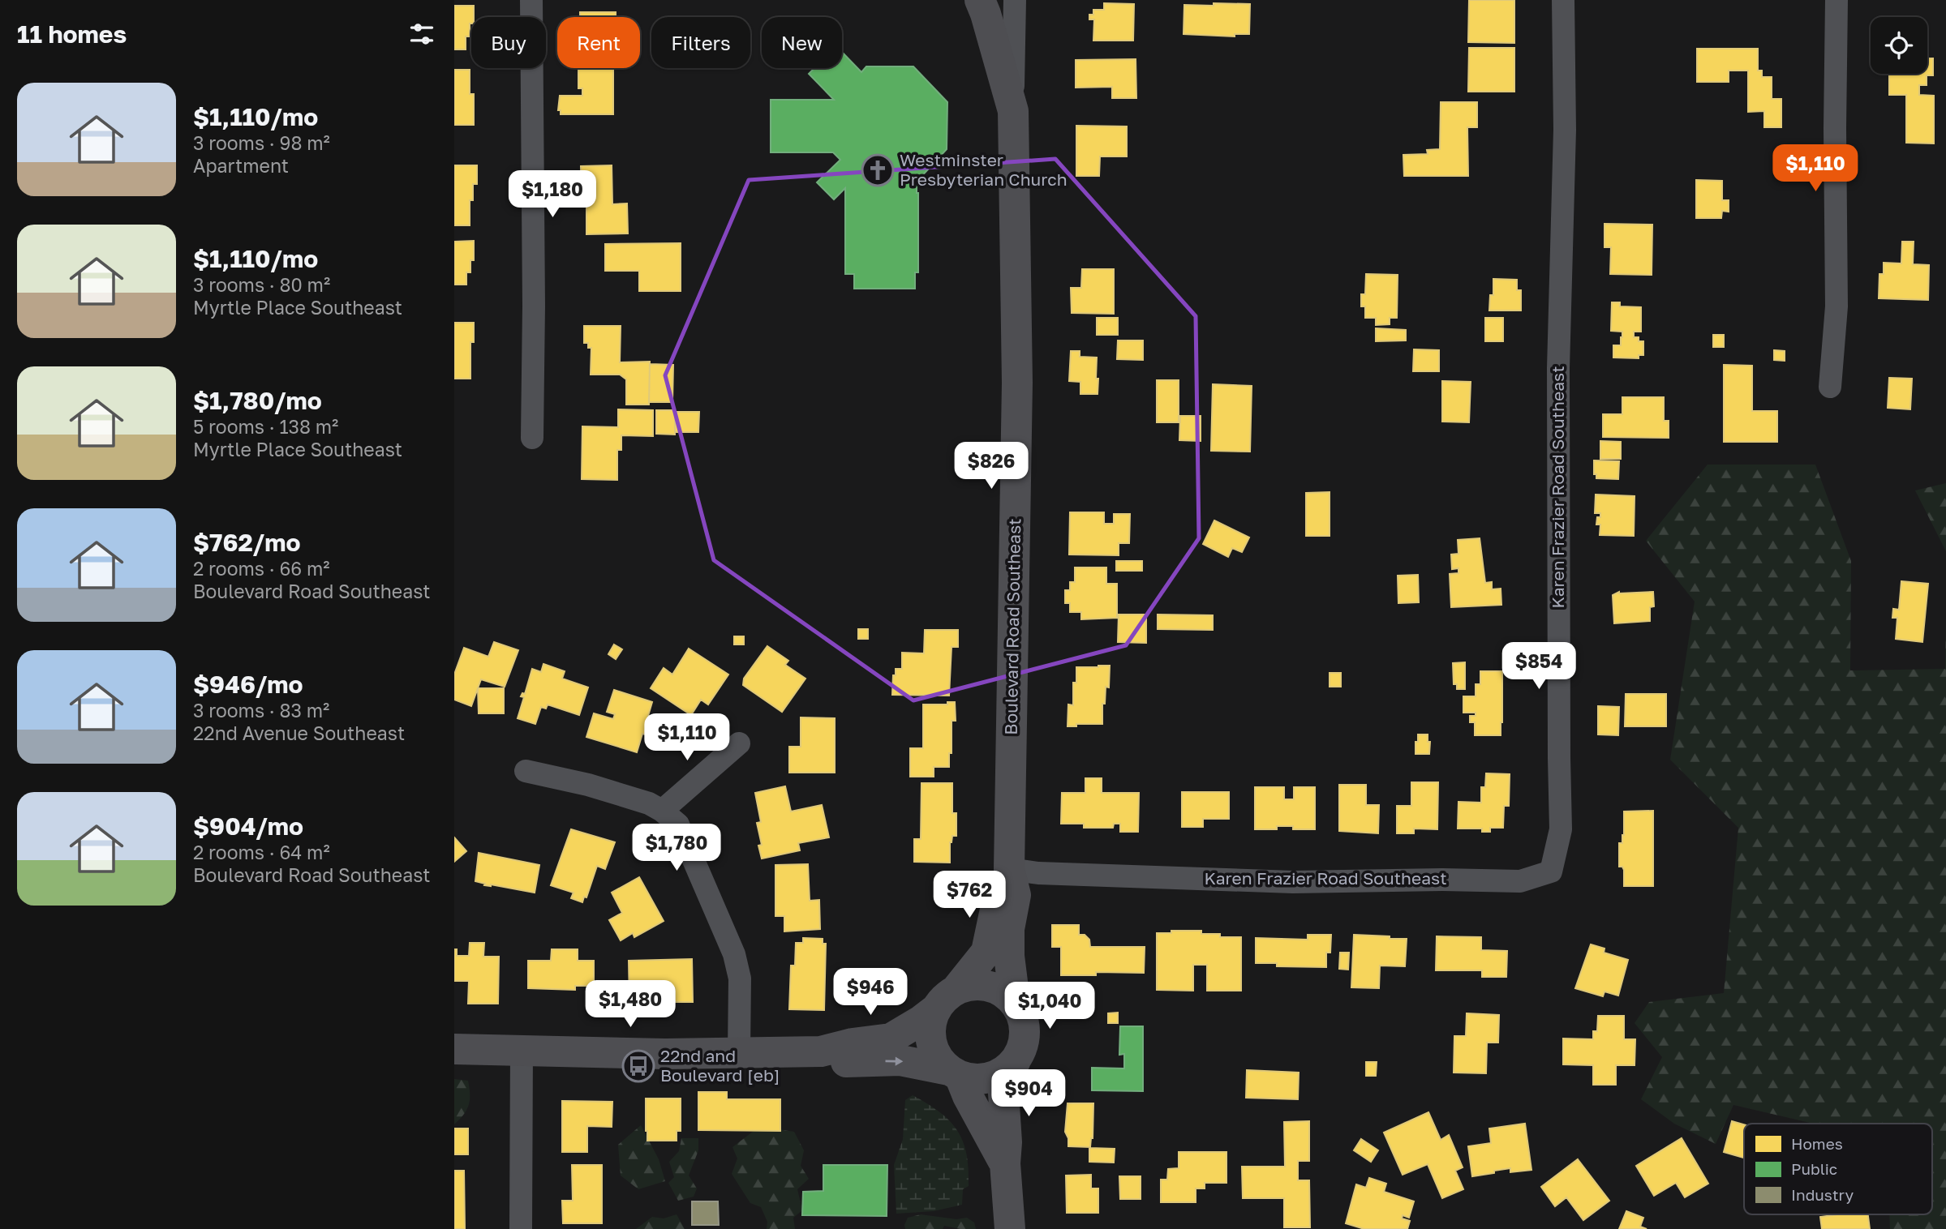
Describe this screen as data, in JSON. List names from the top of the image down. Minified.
{"streets":{"street":["Karen Frazier Road Southeast","Boulevard Road Southeast"]},"crossings":[["Karen Frazier Road Southeast","Boulevard Road Southeast"]],"places":{"church":["Westminster Presbyterian Church"],"bus stop":["22nd and Boulevard [eb]"]},"legend":["Homes","Public","Industry"],"page":{"heading":"11 homes","chip":["Buy","Rent","Filters","New"],"list":[{"name":"$1,110/mo","note":"3 rooms · 98 m² · Apartment"},{"name":"$1,110/mo","note":"3 rooms · 80 m² · Myrtle Place Southeast"},{"name":"$1,780/mo","note":"5 rooms · 138 m² · Myrtle Place Southeast"},{"name":"$762/mo","note":"2 rooms · 66 m² · Boulevard Road Southeast"},{"name":"$946/mo","note":"3 rooms · 83 m² · 22nd Avenue Southeast"},{"name":"$904/mo","note":"2 rooms · 64 m² · Boulevard Road Southeast"}],"price":["$1,110","$1,180","$826","$854","$1,110","$1,780","$762","$946","$1,480","$1,040","$904"]}}
